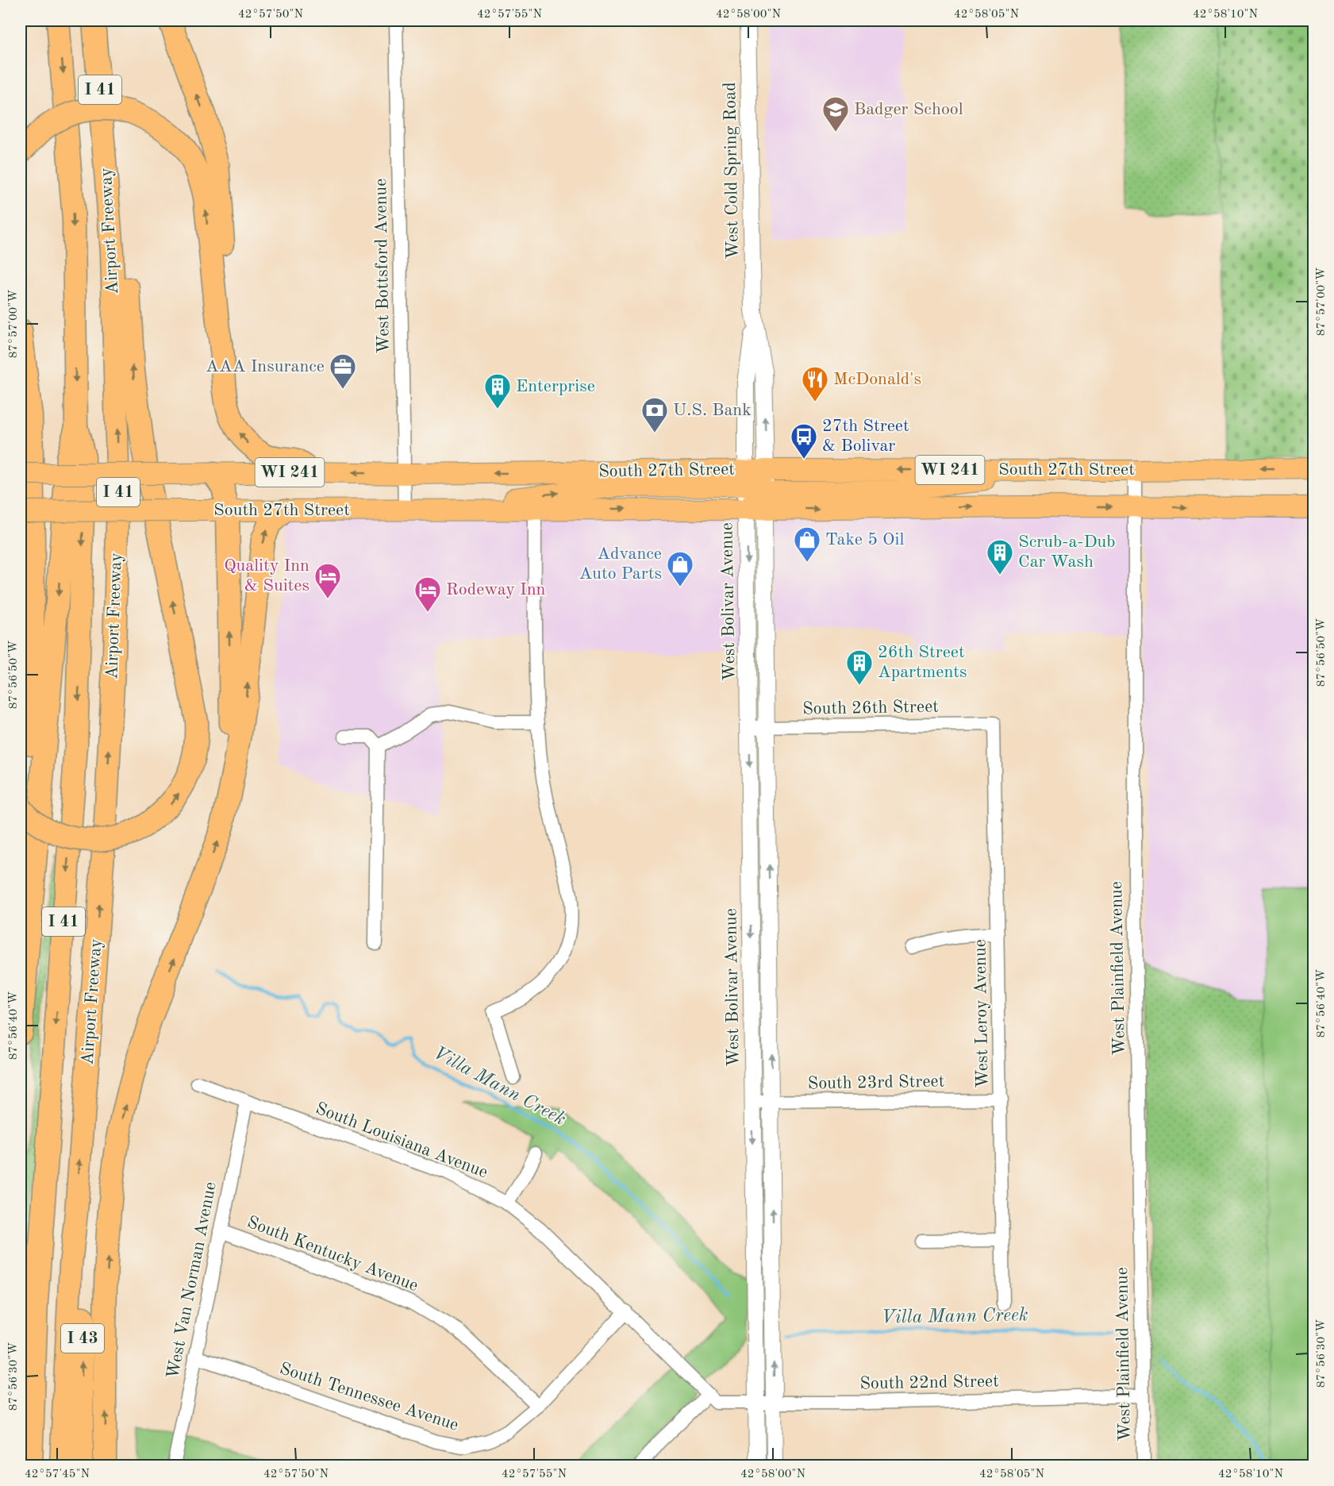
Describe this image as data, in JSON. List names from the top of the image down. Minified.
{"streets":{"highway":["I 41","Airport Freeway","I 43"],"main road":["WI 241","South 27th Street"],"street":["West Cold Spring Road","West Bottsford Avenue","West Bolivar Avenue","South 26th Street","West Plainfield Avenue","West Leroy Avenue","South 23rd Street","South Louisiana Avenue","South Kentucky Avenue","West Van Norman Avenue","South 22nd Street","South Tennessee Avenue"]},"crossings":[["I 41","Airport Freeway"],["I 41","I 43"],["West Cold Spring Road","South 27th Street"],["West Cold Spring Road","West Bolivar Avenue"],["Airport Freeway","I 43"],["West Bottsford Avenue","South 27th Street"],["South 27th Street","West Bolivar Avenue"],["South 27th Street","West Plainfield Avenue"],["West Bolivar Avenue","South 26th Street"],["West Bolivar Avenue","South 23rd Street"],["West Bolivar Avenue","South 22nd Street"],["South 26th Street","West Leroy Avenue"],["West Plainfield Avenue","South 22nd Street"],["West Leroy Avenue","South 23rd Street"],["South Louisiana Avenue","West Van Norman Avenue"],["South Louisiana Avenue","South 22nd Street"],["South Louisiana Avenue","South Tennessee Avenue"],["South Kentucky Avenue","West Van Norman Avenue"],["South Kentucky Avenue","South Tennessee Avenue"],["West Van Norman Avenue","South Tennessee Avenue"]],"water":["Villa Mann Creek"],"places":{"school or university":["Badger School"],"office":["AAA Insurance"],"restaurant":["McDonald's"],"building":["Enterprise","Scrub-a-Dub Car Wash","26th Street Apartments"],"bank":["U.S. Bank"],"bus stop":["27th Street & Bolivar"],"shop":["Take 5 Oil","Advance Auto Parts"],"hotel":["Quality Inn & Suites","Rodeway Inn"]},"coordinates":["42°57'50\"N","42°57'55\"N","42°58'00\"N","42°58'05\"N","42°58'10\"N","87°57'00\"W","87°56'50\"W","87°56'40\"W","87°56'30\"W","42°57'45\"N"]}
